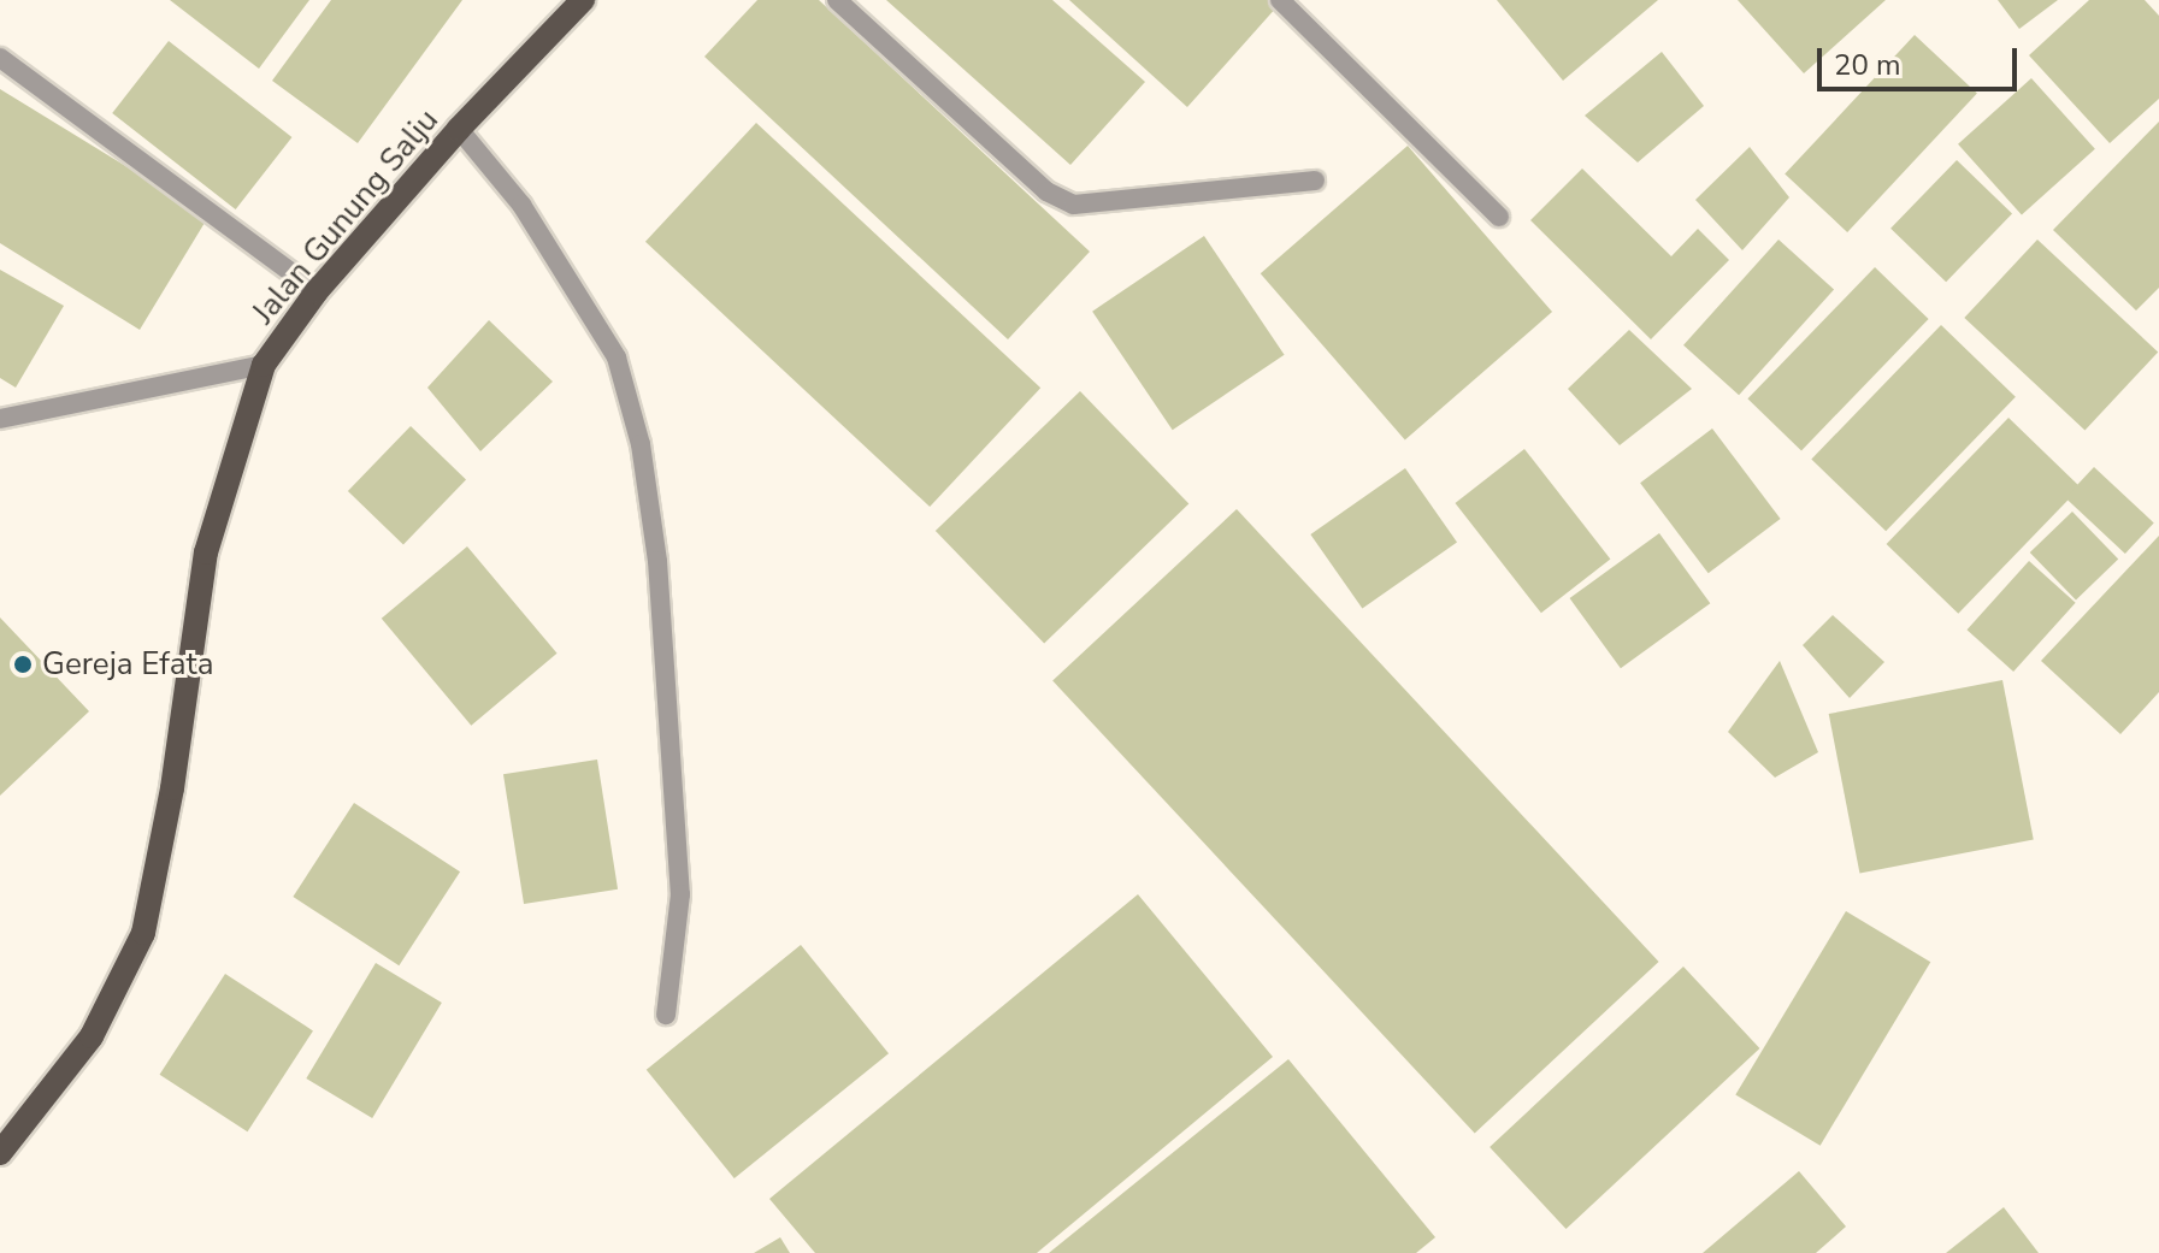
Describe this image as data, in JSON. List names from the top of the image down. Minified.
{"streets":{"main road":["Jalan Gunung Salju"]},"places":["Gereja Efata"],"scale_bar":"20 m"}
